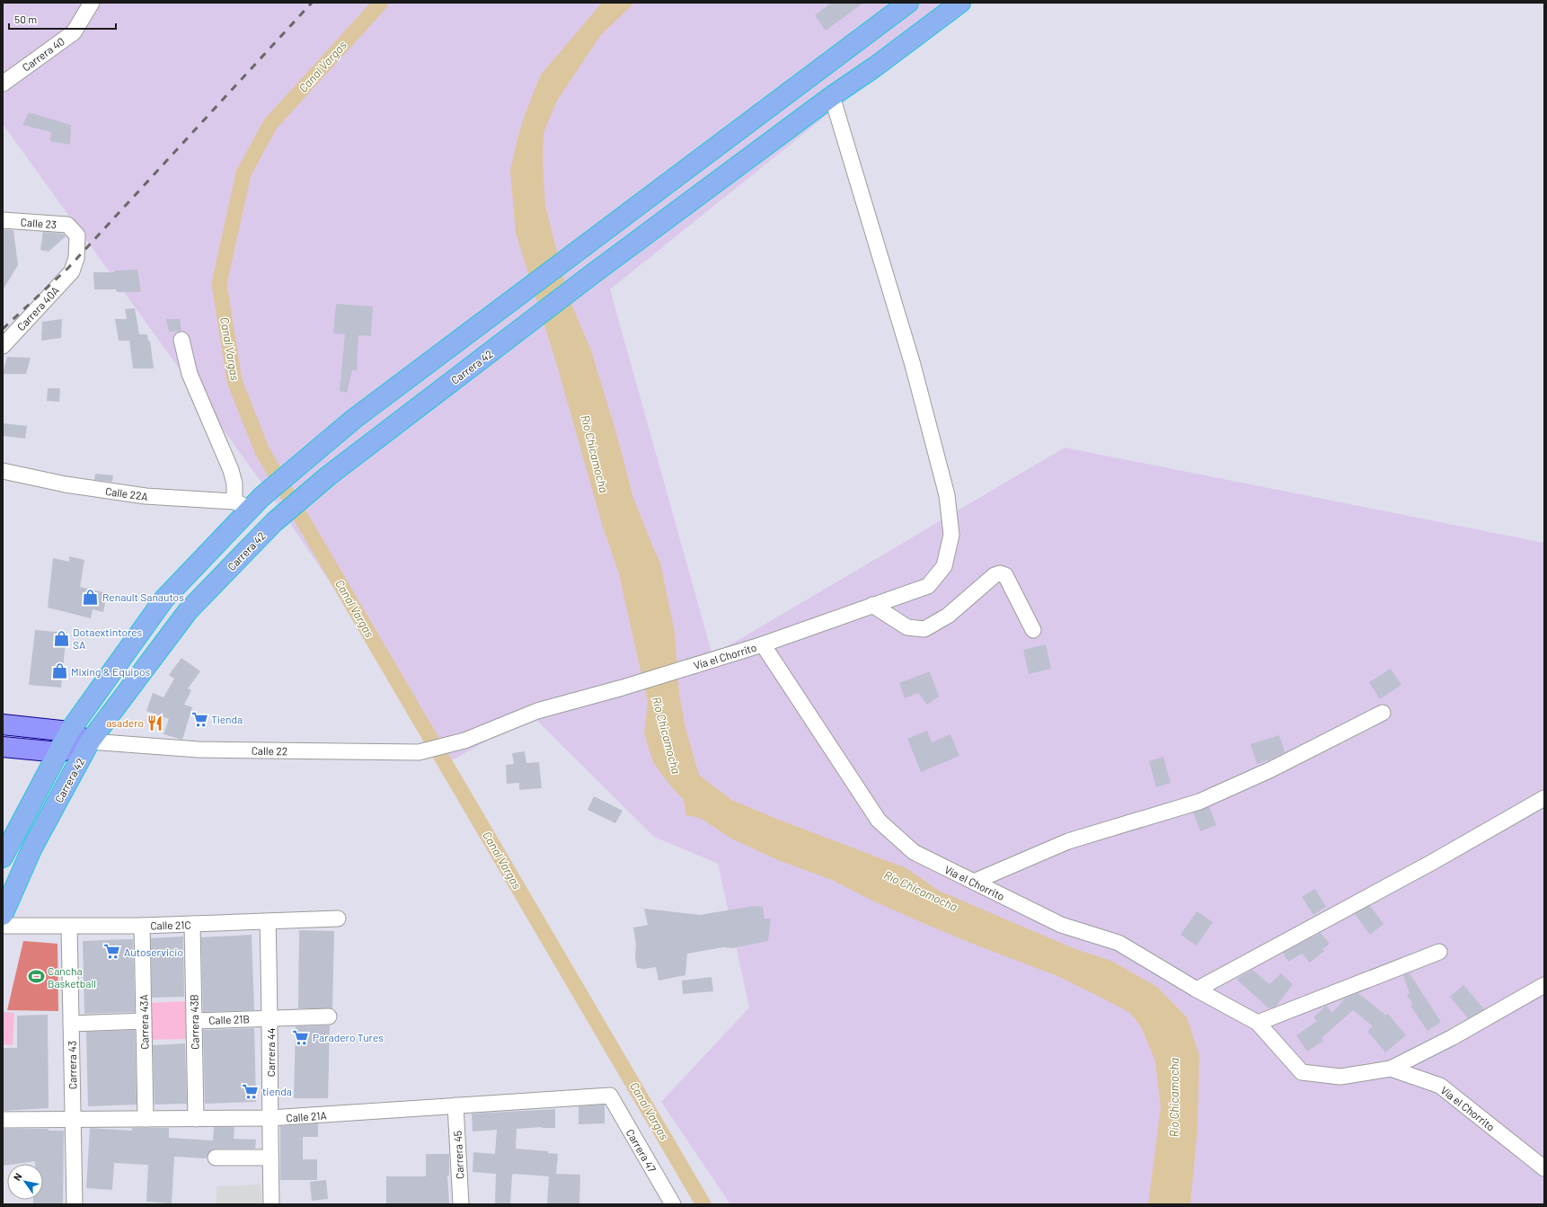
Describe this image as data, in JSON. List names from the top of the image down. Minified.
{"streets":{"highway":["Carrera 42"],"street":["Carrera 40","Calle 23","Carrera 40A","Calle 22A","Vía el Chorrito","Calle 22","Calle 21C","Calle 21B","Carrera 43A","Carrera 43B","Carrera 44","Carrera 43","Calle 21A","Carrera 47","Carrera 45"]},"crossings":[["Calle 23","Carrera 40A"],["Carrera 42","Calle 22A"],["Carrera 42","Calle 22"],["Vía el Chorrito","Calle 22"],["Calle 21C","Carrera 43A"],["Calle 21C","Carrera 43B"],["Calle 21C","Carrera 44"],["Calle 21C","Carrera 43"],["Calle 21B","Carrera 43B"],["Calle 21B","Carrera 44"],["Carrera 43A","Calle 21A"],["Carrera 43B","Calle 21A"],["Carrera 44","Calle 21A"],["Carrera 43","Calle 21A"],["Calle 21A","Carrera 47"],["Calle 21A","Carrera 45"]],"water":["Canal Vargas","Río Chicamocha"],"places":{"shop":["Renault Sanautos","Dotaextintores SA","Mixing & Equipos"],"supermarket":["Tienda","Autoservicio","Paradero Tures","tienda"],"restaurant":["asadero"],"sports":["Cancha Basketball"]},"scale_bar":"50 m","north":"top left"}
